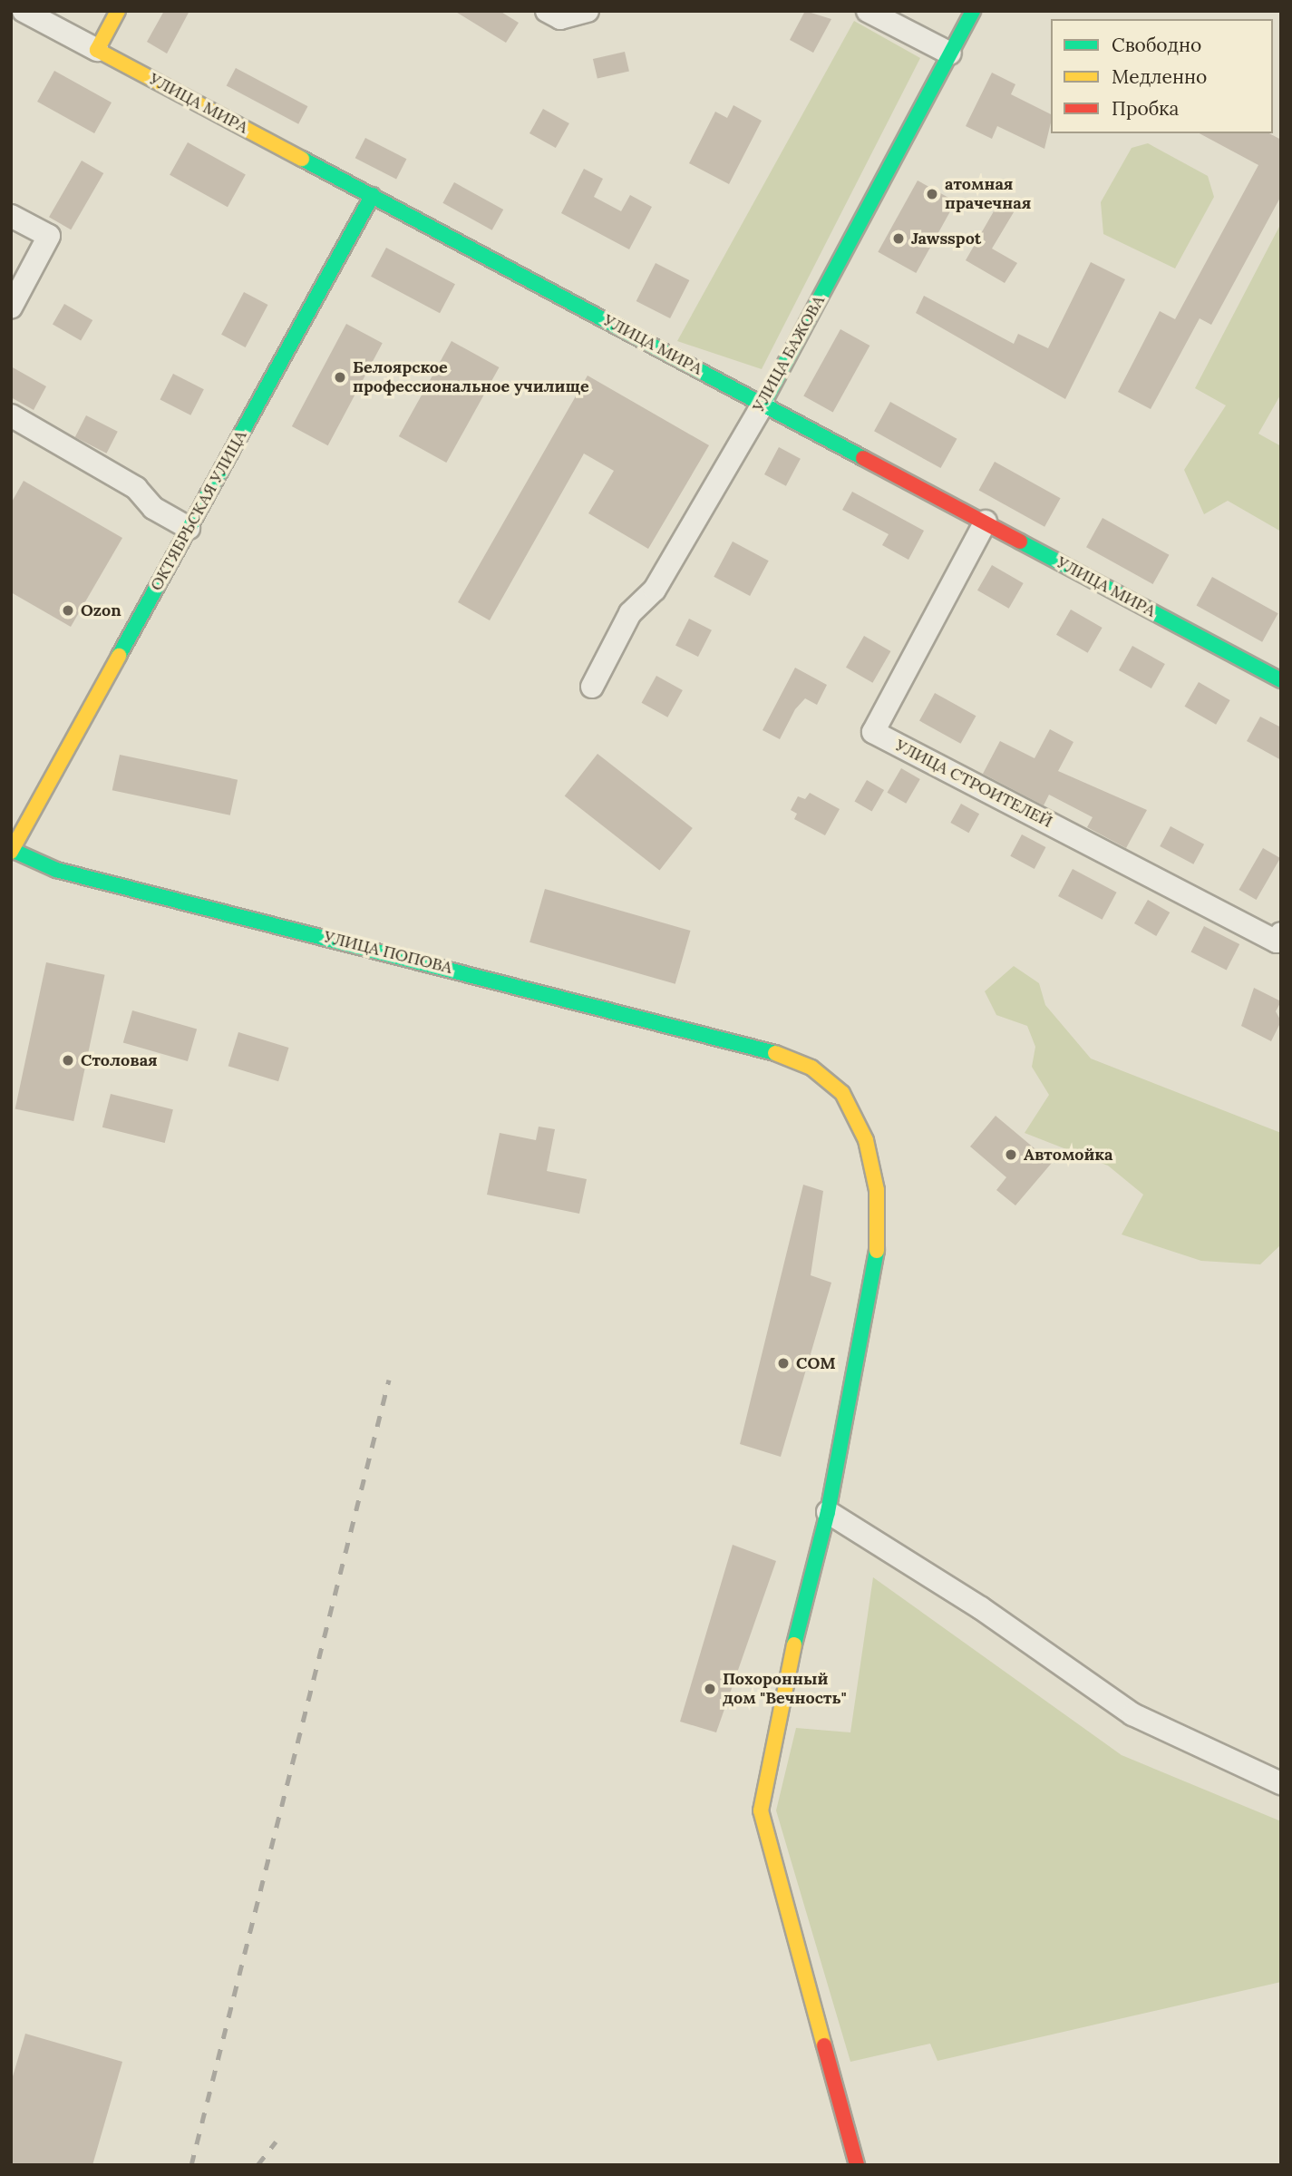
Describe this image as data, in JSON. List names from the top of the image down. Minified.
{"streets":{"street":["УЛИЦА МИРА","УЛИЦА БАЖОВА","ОКТЯБРЬСКАЯ УЛИЦА","УЛИЦА СТРОИТЕЛЕЙ","УЛИЦА ПОПОВА"]},"crossings":[["УЛИЦА МИРА","УЛИЦА БАЖОВА"],["УЛИЦА МИРА","ОКТЯБРЬСКАЯ УЛИЦА"],["УЛИЦА МИРА","УЛИЦА СТРОИТЕЛЕЙ"],["ОКТЯБРЬСКАЯ УЛИЦА","УЛИЦА ПОПОВА"]],"places":["атомная прачечная","Jawsspot","Белоярское профессиональное училище","Ozon","Столовая","Автомойка","СОМ","Похоронный дом \"Вечность\""],"legend":["Свободно","Медленно","Пробка"]}
